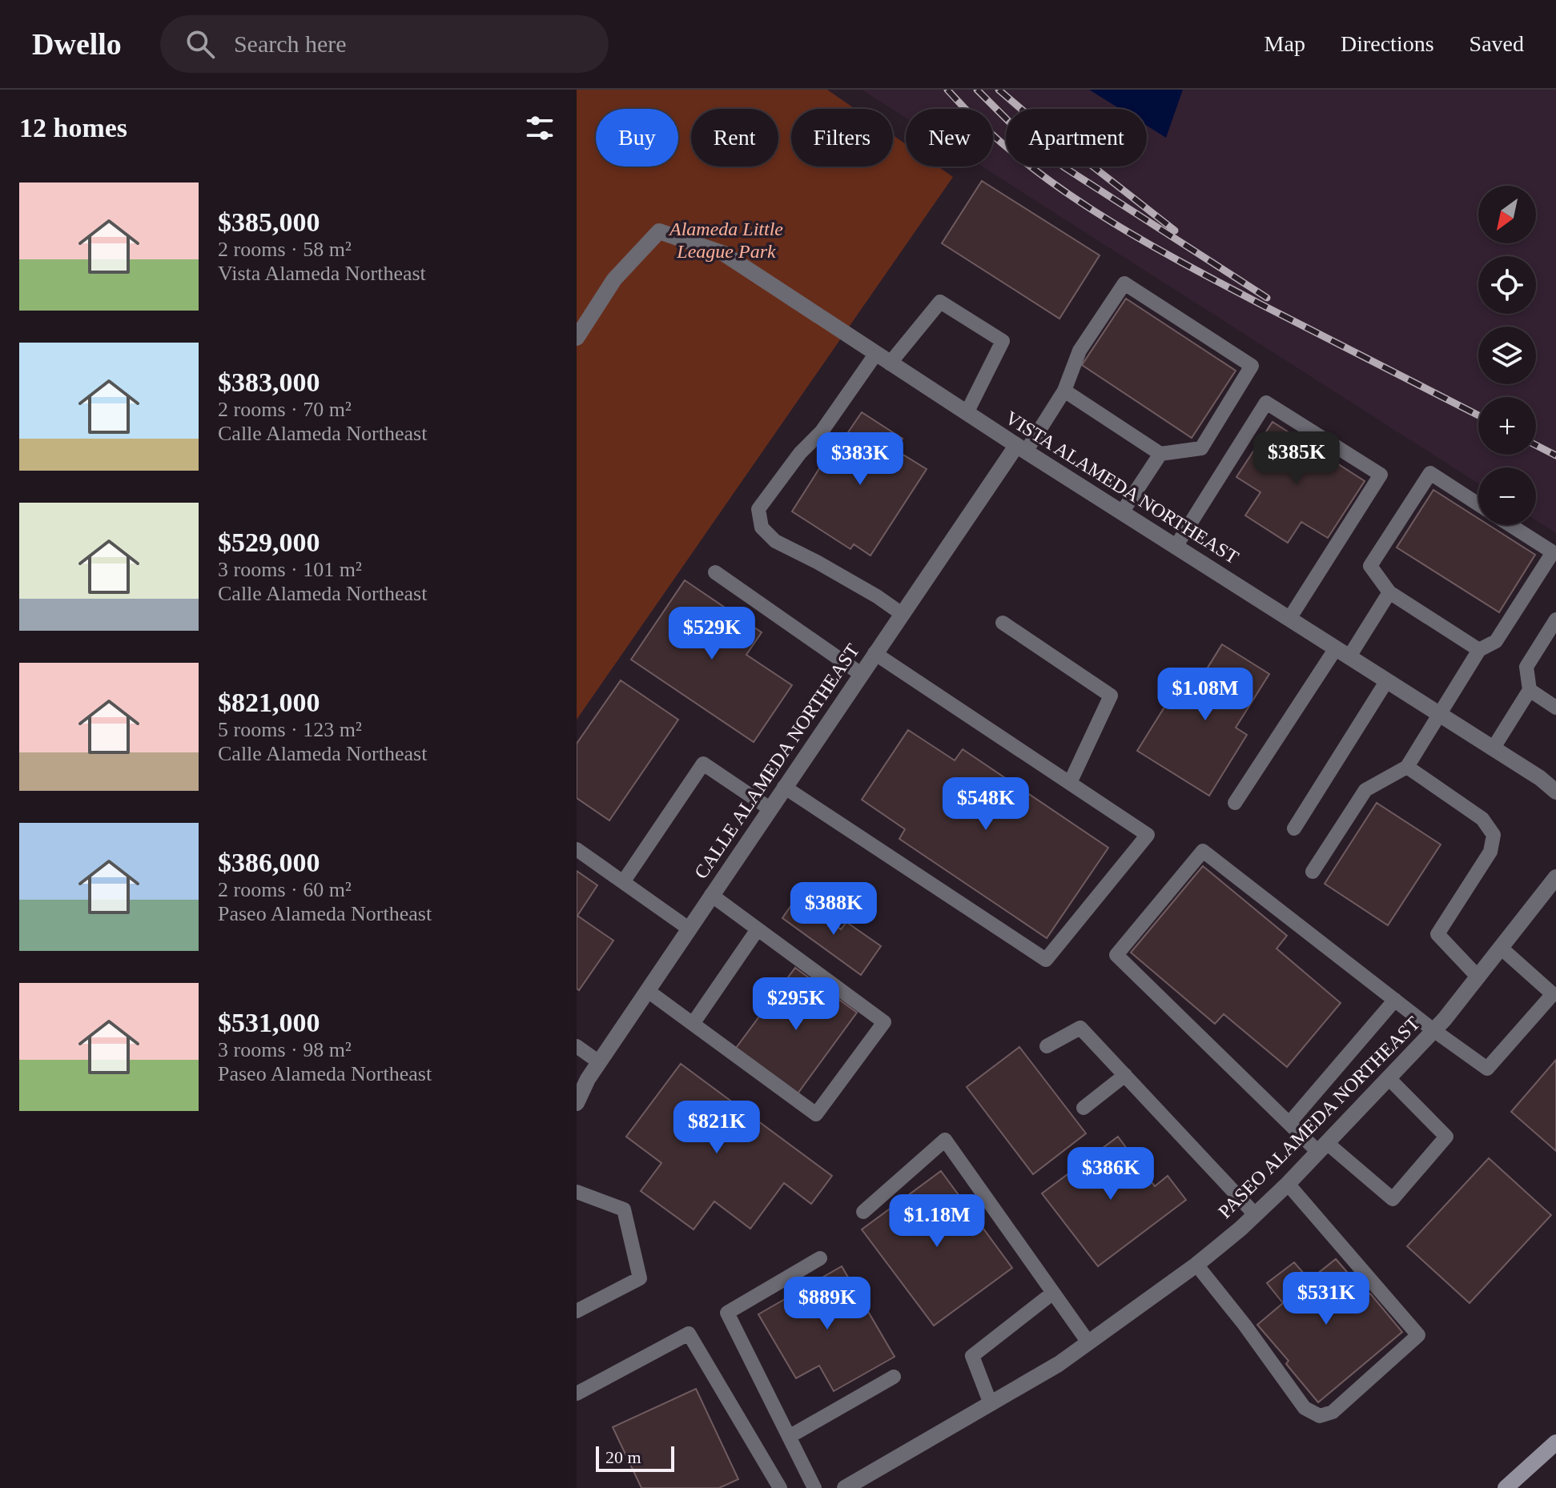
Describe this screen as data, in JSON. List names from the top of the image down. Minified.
{"streets":{"street":["VISTA ALAMEDA NORTHEAST","CALLE ALAMEDA NORTHEAST","PASEO ALAMEDA NORTHEAST"]},"crossings":[["VISTA ALAMEDA NORTHEAST","CALLE ALAMEDA NORTHEAST"]],"parks":["Alameda Little League Park"],"scale_bar":"20 m","north":"bottom left","page":{"header":"Dwello","search":"Search here","nav":["Map","Directions","Saved"],"heading":"12 homes","chip":["Buy","Rent","Filters","New","Apartment"],"list":[{"name":"$385,000","note":"2 rooms · 58 m² · Vista Alameda Northeast"},{"name":"$383,000","note":"2 rooms · 70 m² · Calle Alameda Northeast"},{"name":"$529,000","note":"3 rooms · 101 m² · Calle Alameda Northeast"},{"name":"$821,000","note":"5 rooms · 123 m² · Calle Alameda Northeast"},{"name":"$386,000","note":"2 rooms · 60 m² · Paseo Alameda Northeast"},{"name":"$531,000","note":"3 rooms · 98 m² · Paseo Alameda Northeast"}],"map_buttons":["+","−"],"price":["$385K","$383K","$529K","$1.08M","$548K","$388K","$295K","$821K","$386K","$1.18M","$531K","$889K"],"scale":"20 m"}}
